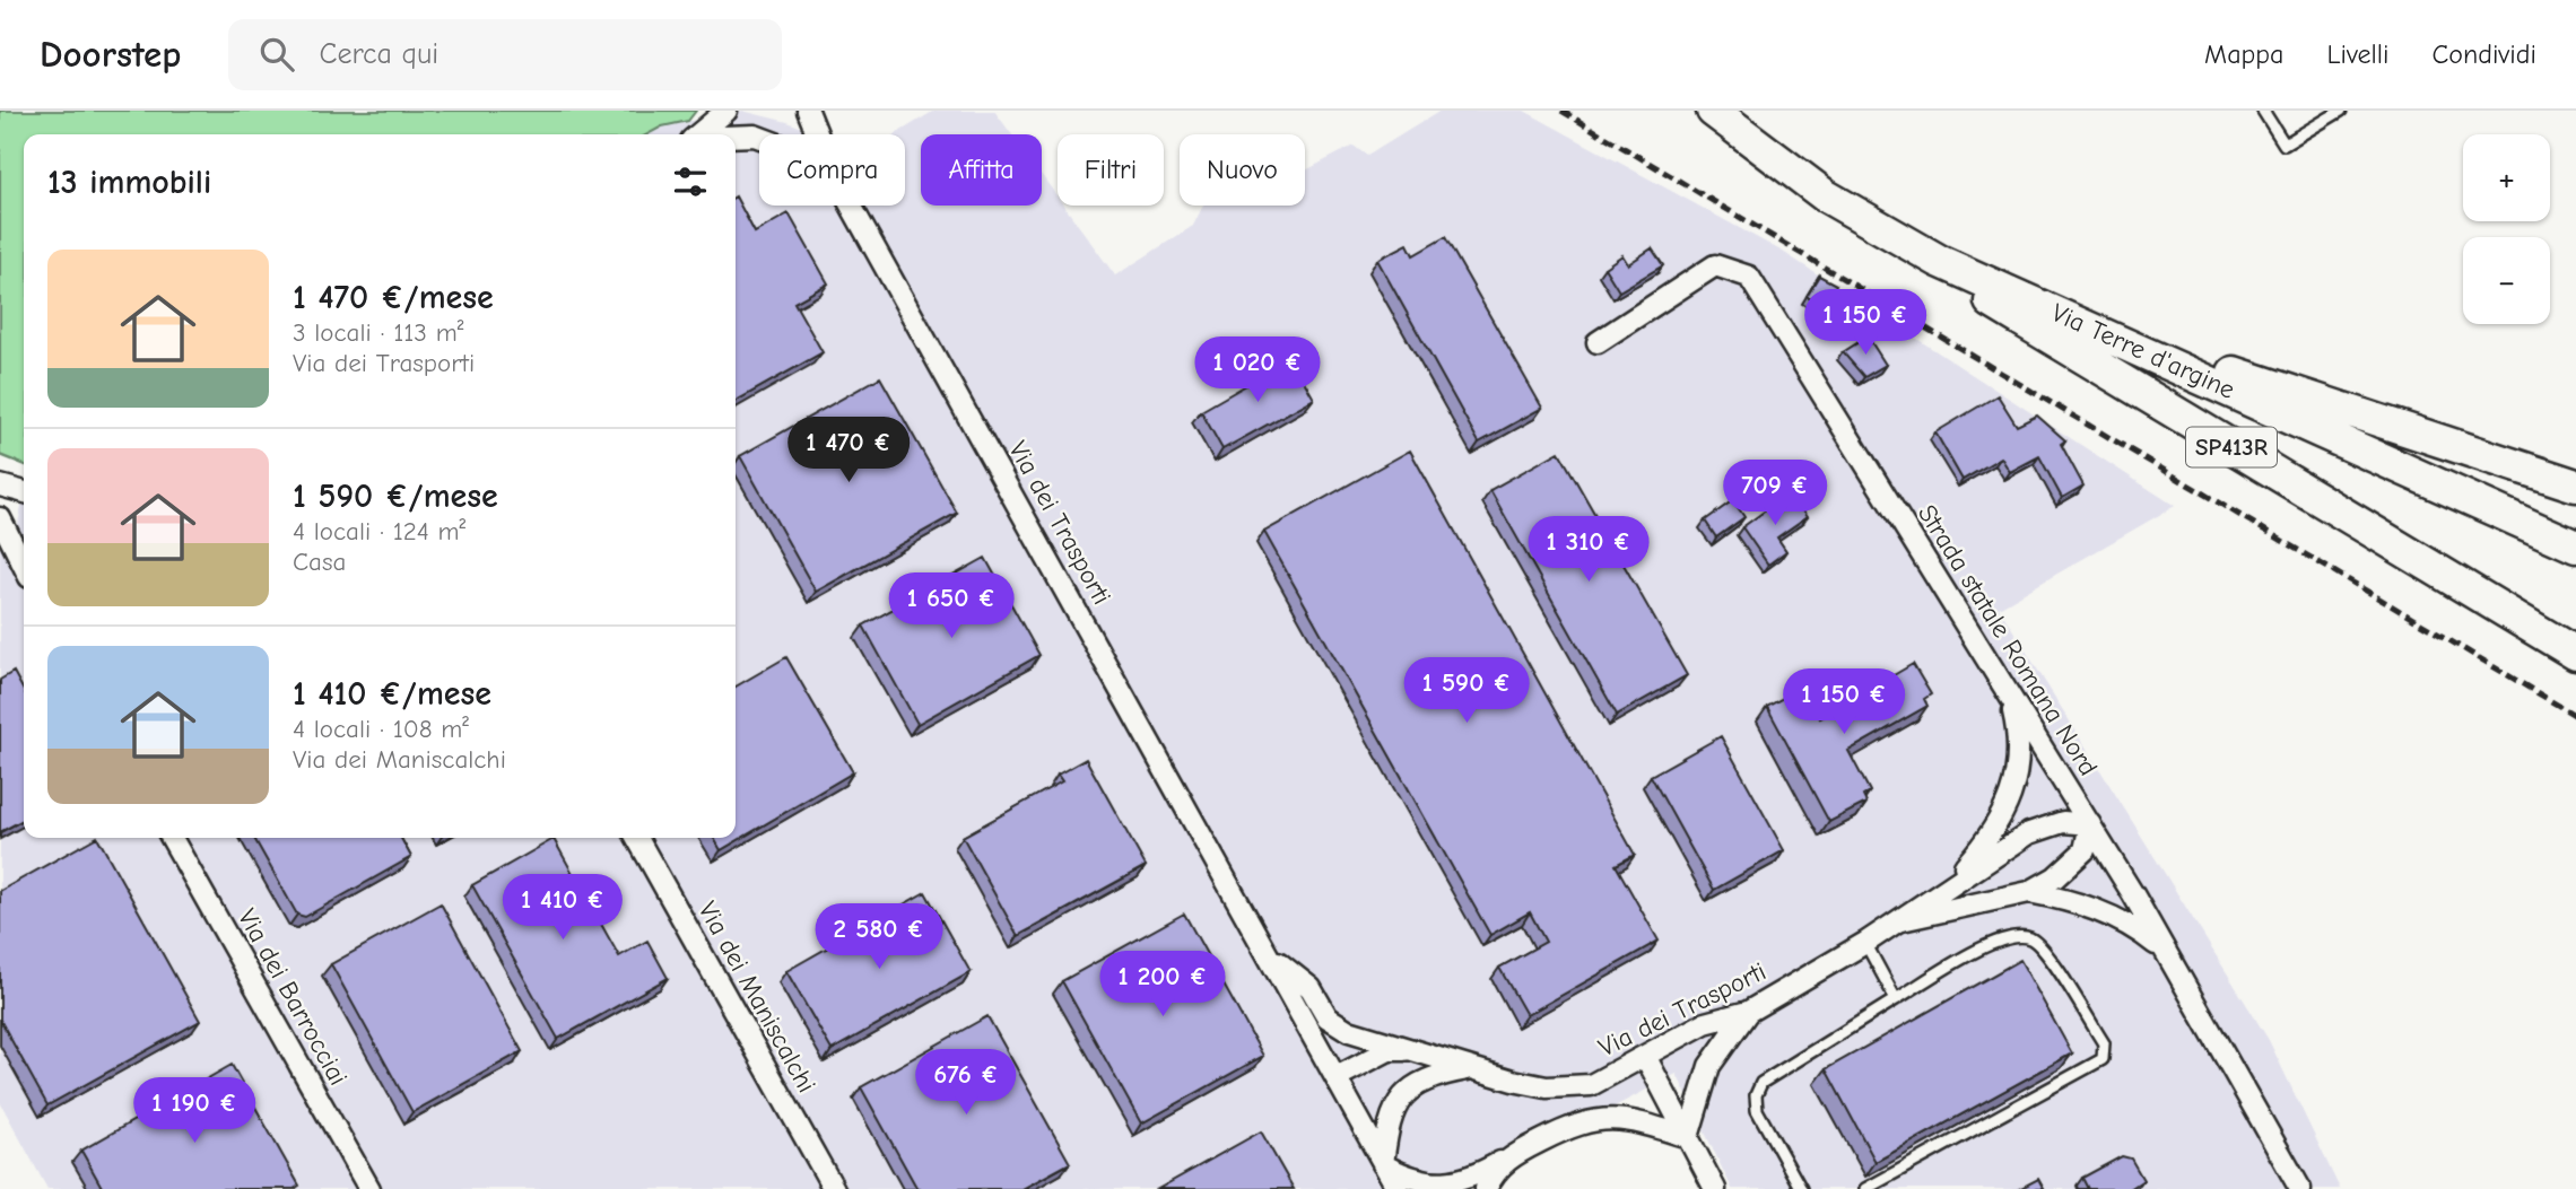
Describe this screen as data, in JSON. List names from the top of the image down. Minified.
{"streets":{"main road":["Via Terre d'argine","SP413R"],"street":["Via dei Trasporti","Strada statale Romana Nord","Via dei Barrocciai","Via dei Maniscalchi"]},"crossings":[["Via Terre d'argine","SP413R"],["Via dei Trasporti","Strada statale Romana Nord"]],"page":{"header":"Doorstep","search":"Cerca qui","nav":["Mappa","Livelli","Condividi"],"map_buttons":["+","−"],"chip":["Compra","Affitta","Filtri","Nuovo"],"heading":"13 immobili","list":[{"name":"1 470 €/mese","note":"3 locali · 113 m² · Via dei Trasporti"},{"name":"1 590 €/mese","note":"4 locali · 124 m² · Casa"},{"name":"1 410 €/mese","note":"4 locali · 108 m² · Via dei Maniscalchi"}],"price":["1 150 €","1 020 €","1 470 €","709 €","1 310 €","1 650 €","1 590 €","1 150 €","1 410 €","2 580 €","1 200 €","676 €","1 190 €"]}}
